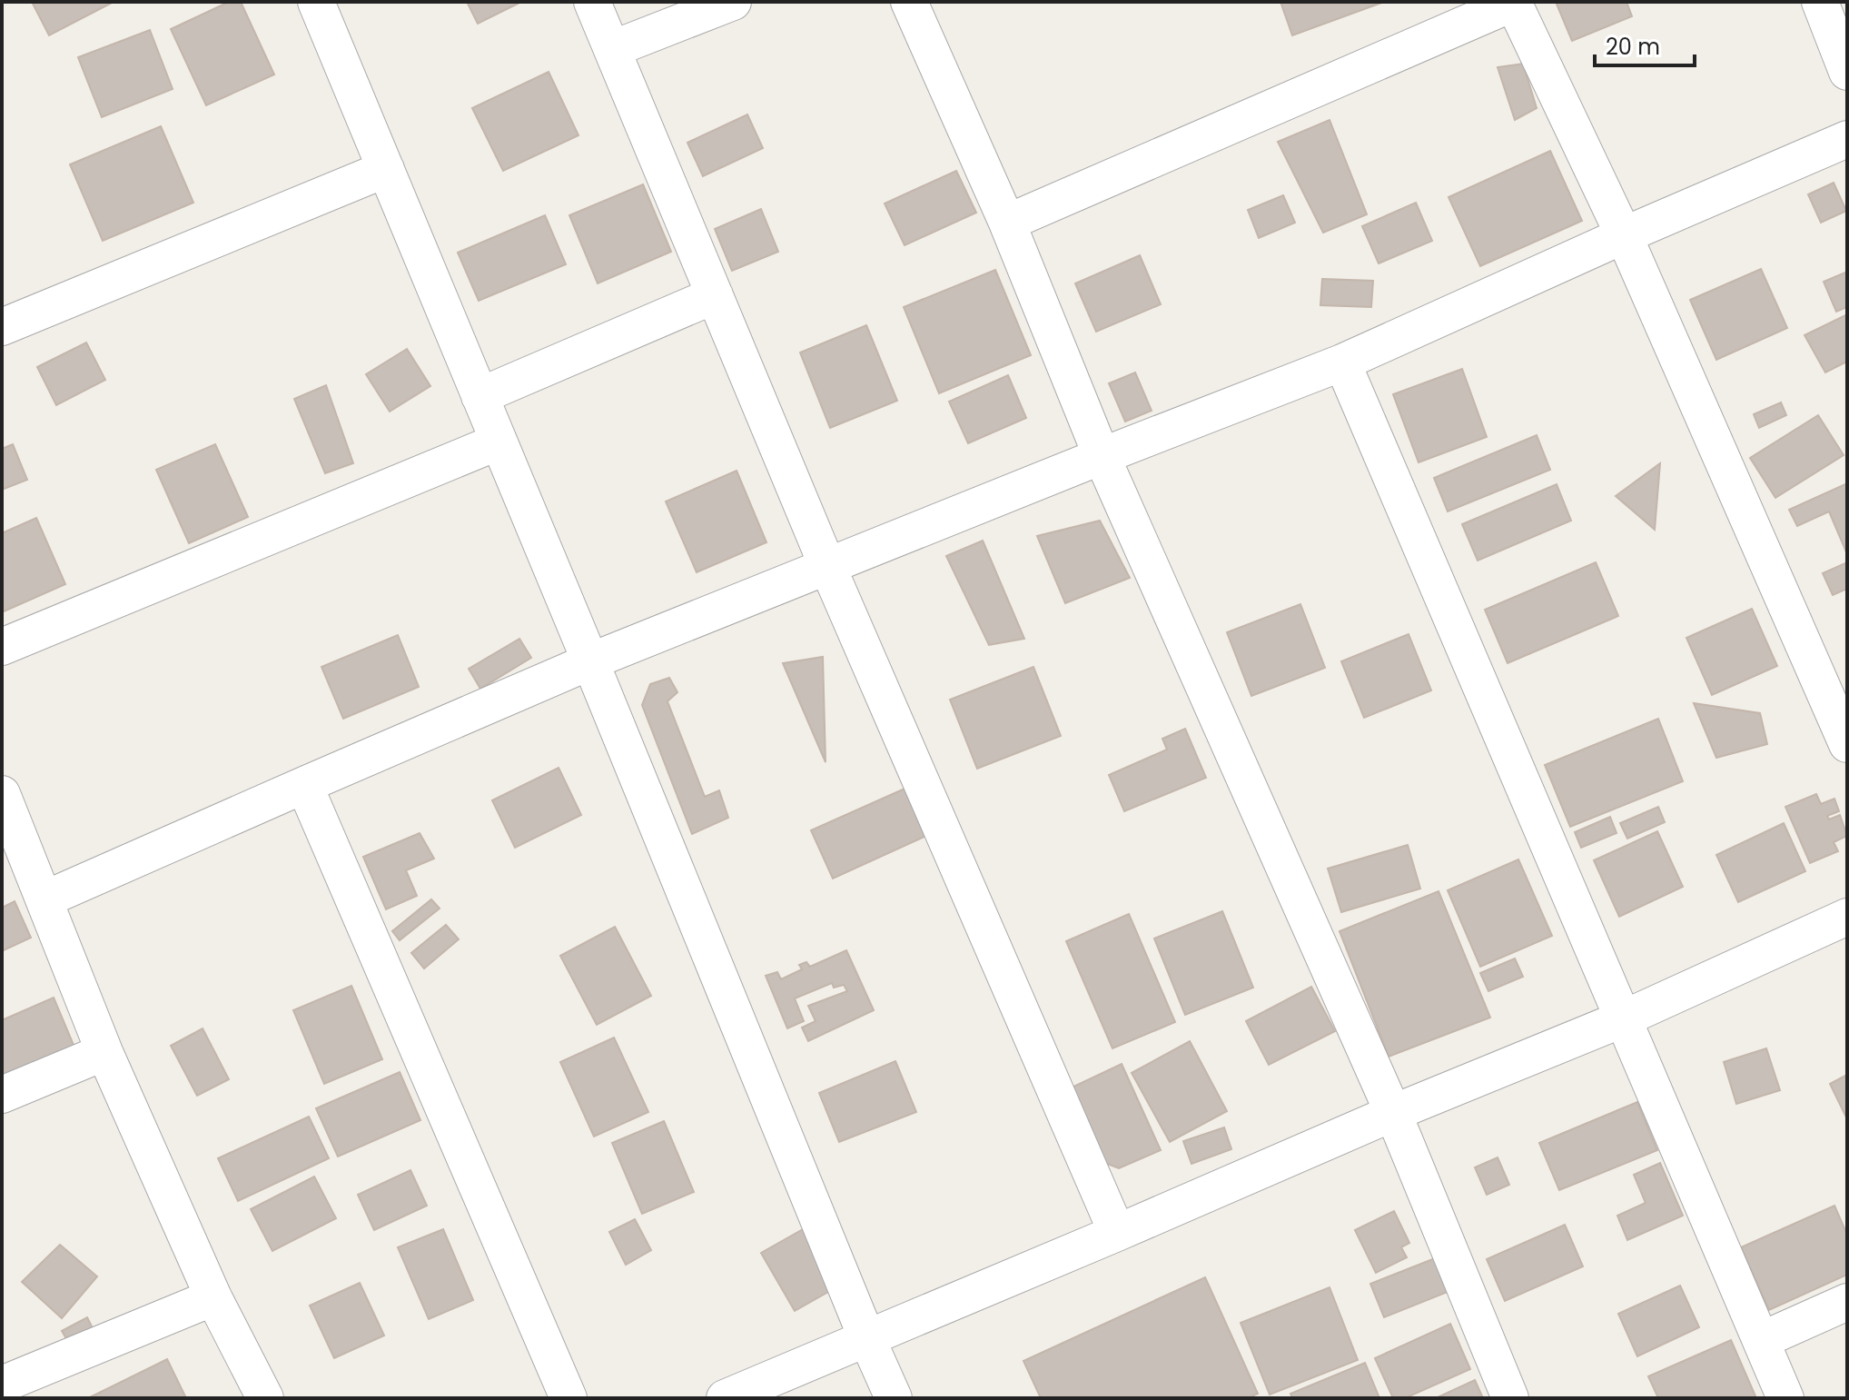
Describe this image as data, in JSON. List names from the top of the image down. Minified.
{"scale_bar":"20 m"}
